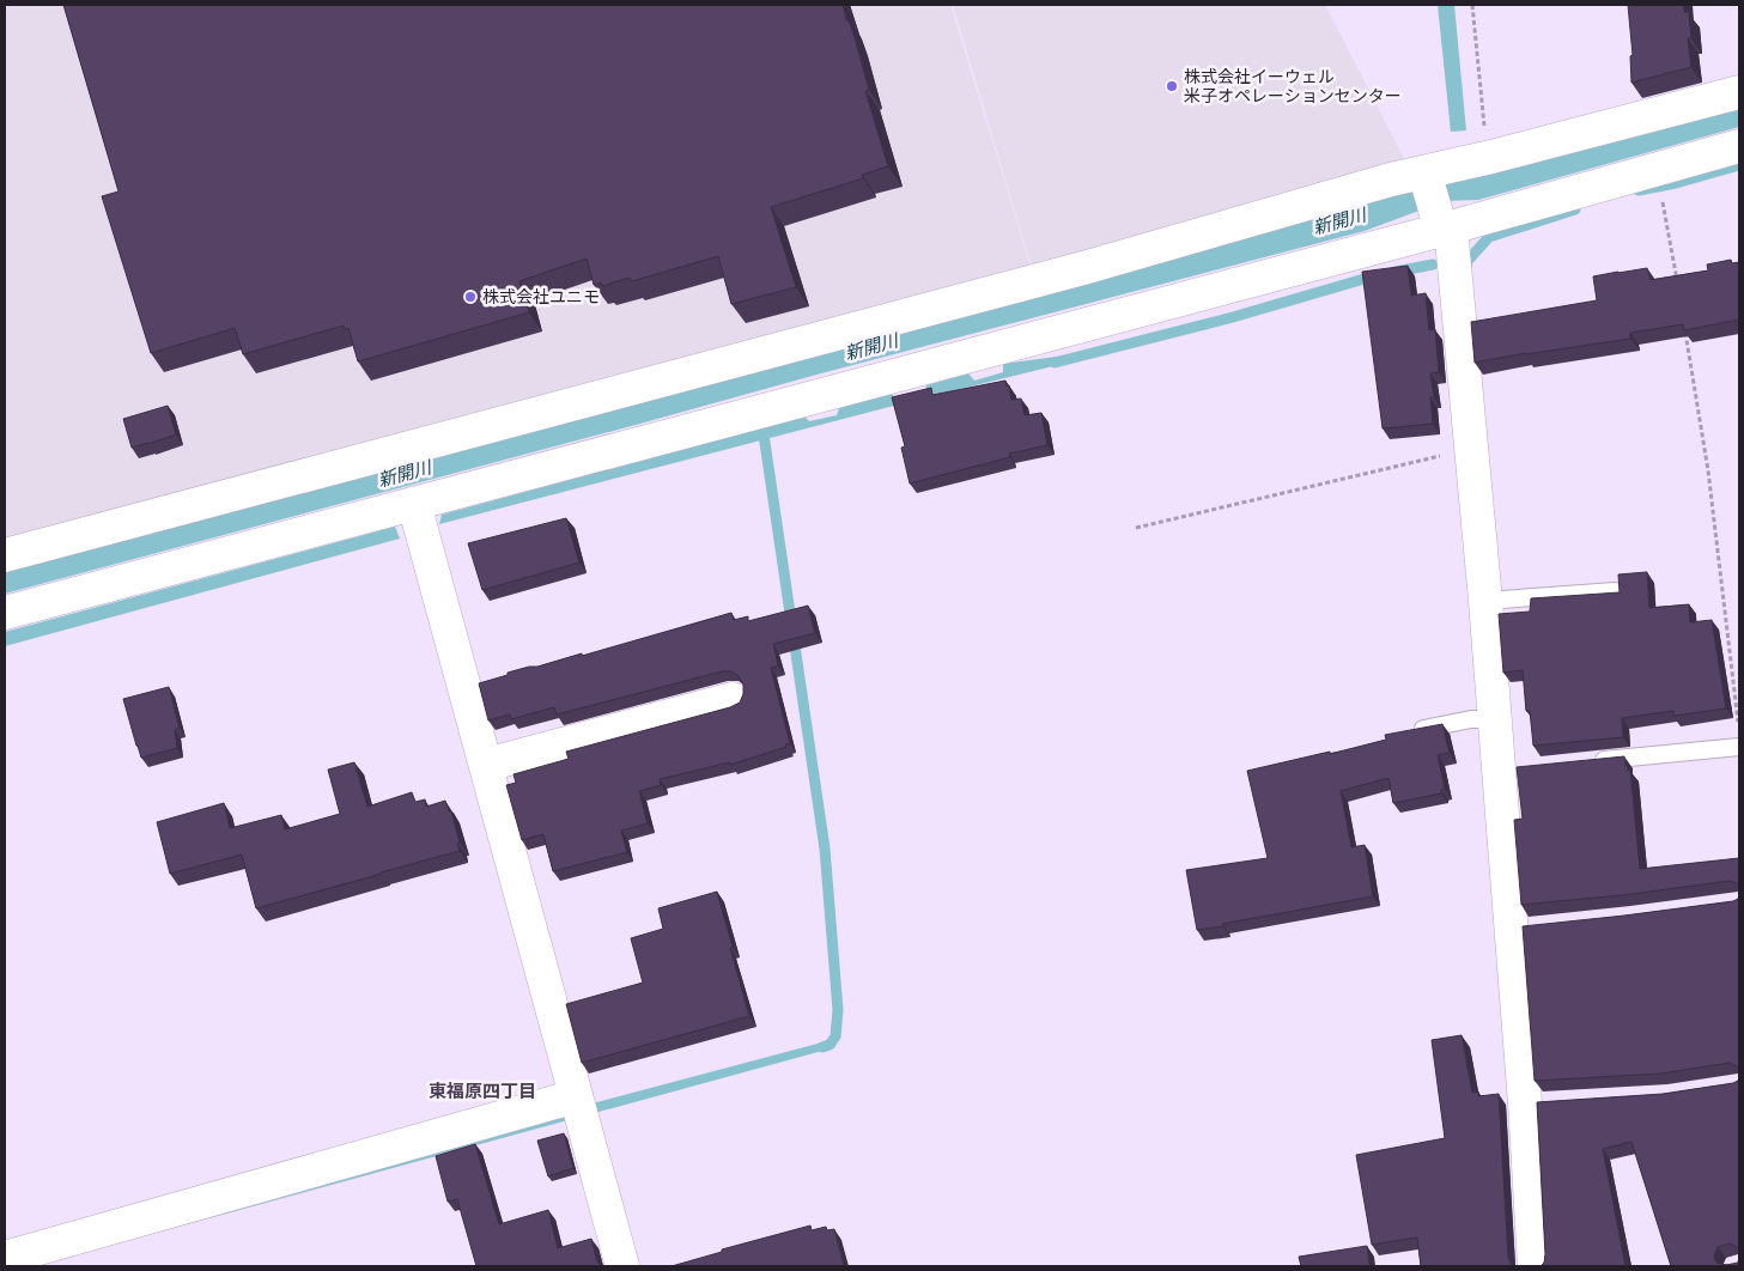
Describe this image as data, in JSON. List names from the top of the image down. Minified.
{"districts":["東福原四丁目"],"water":["新開川"],"places":["株式会社イーウェル 米子オペレーションセンター","株式会社ユニモ"]}
